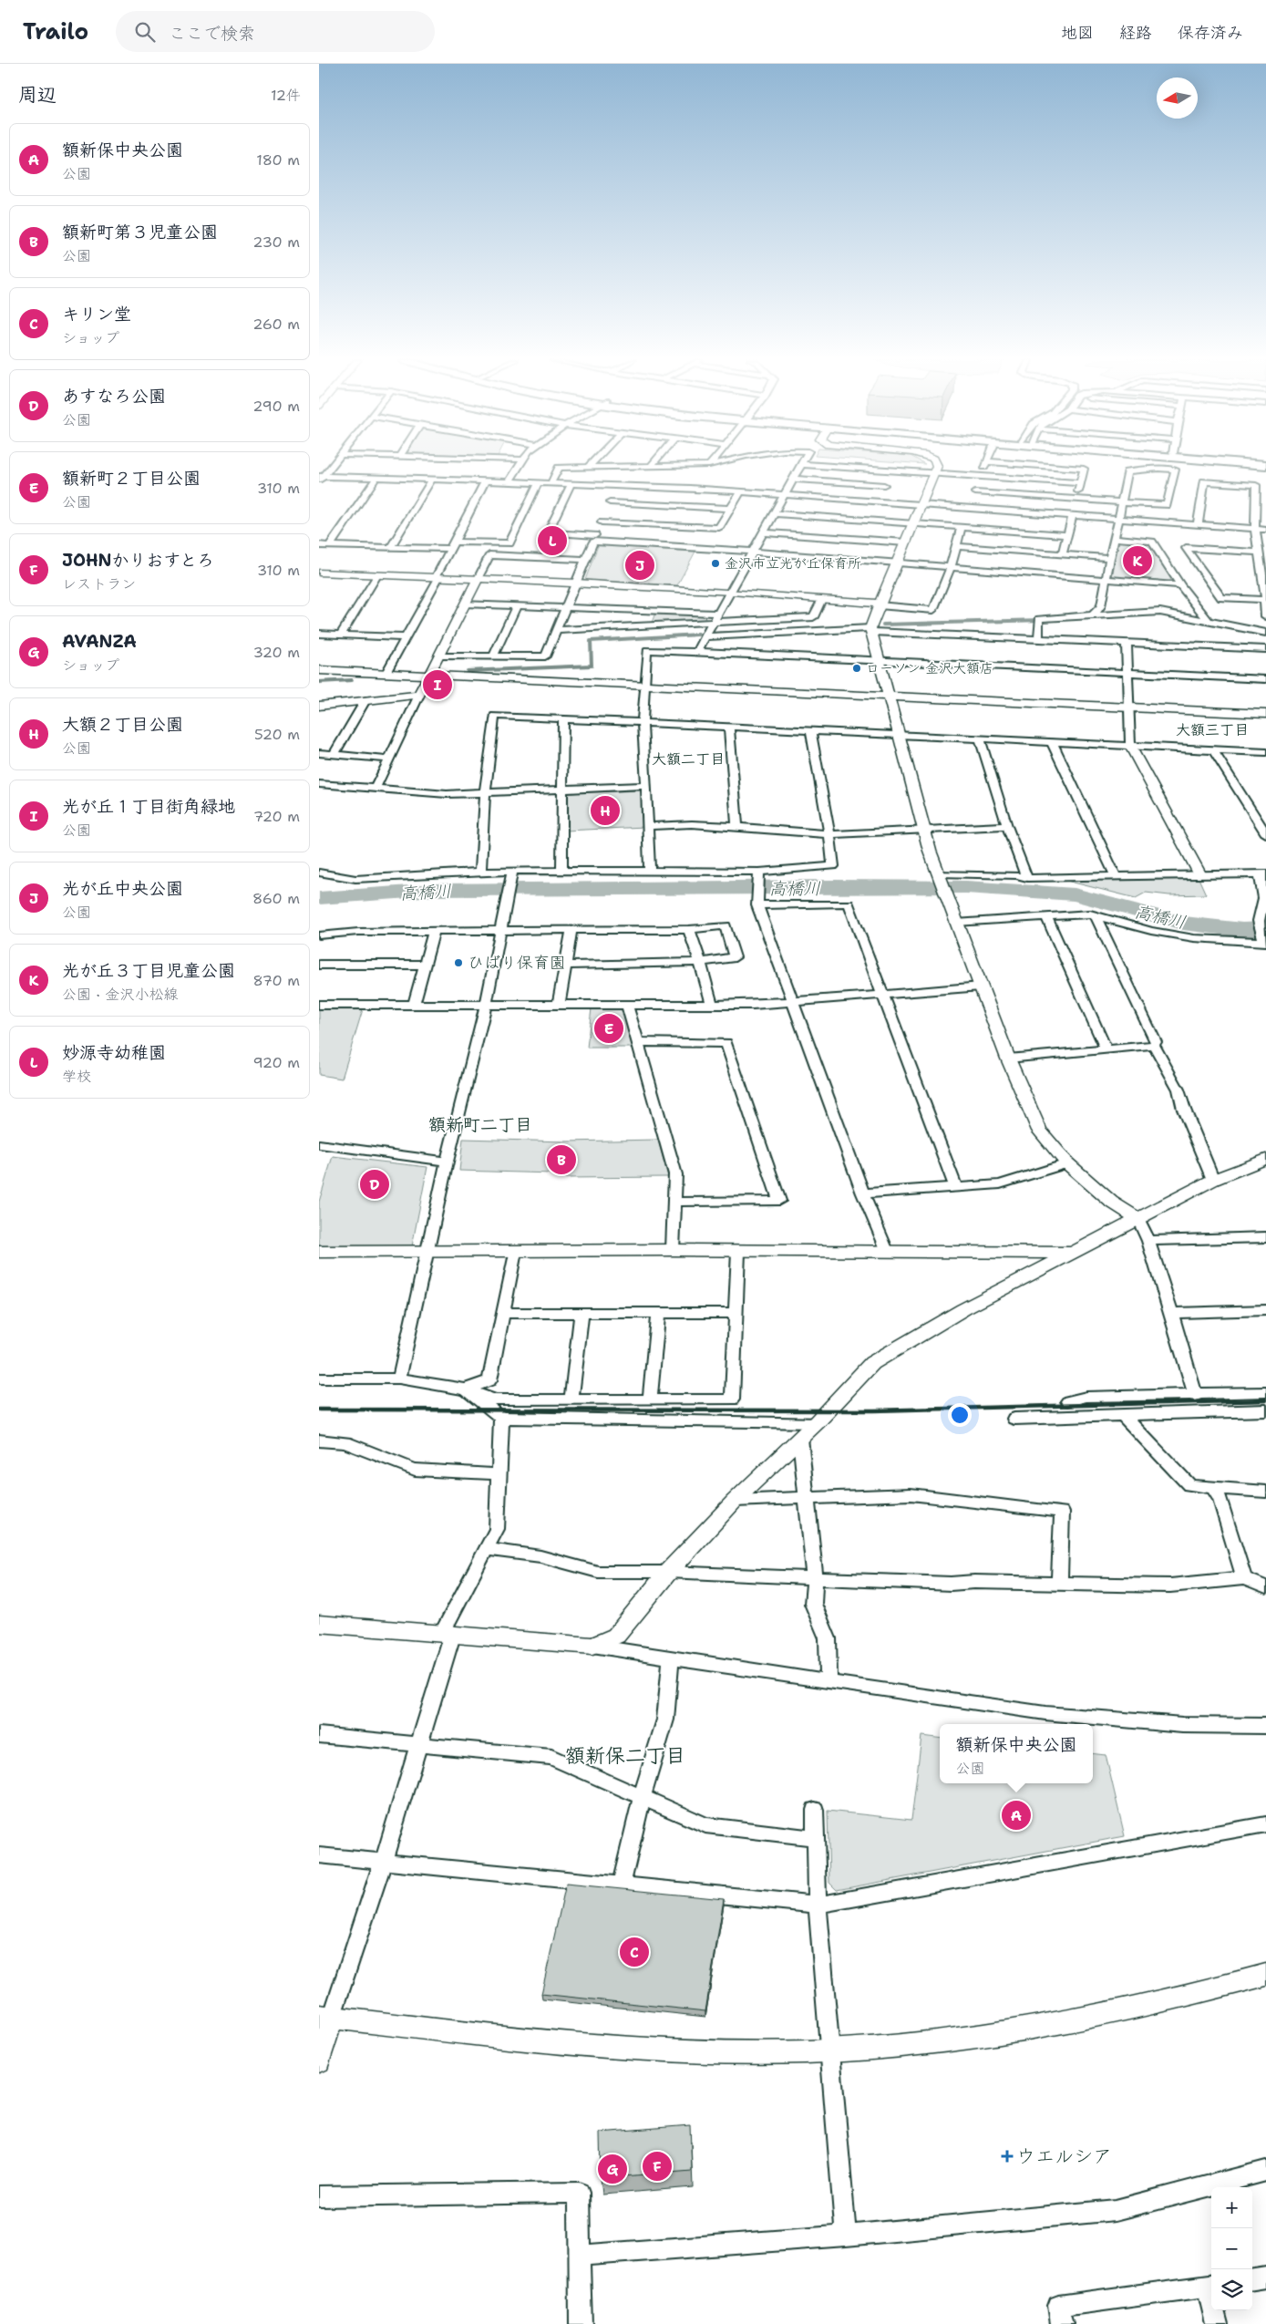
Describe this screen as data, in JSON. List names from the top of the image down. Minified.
{"districts":["大額三丁目","大額二丁目","額新町二丁目","額新保二丁目"],"water":["高橋川"],"places":{"other":["金沢市立光が丘保育所","ローソン 金沢大額店","ひばり保育園"],"health":["ウエルシア"]},"north":"left","page":{"header":"Trailo","search":"ここで検索","nav":["地図","経路","保存済み"],"heading":["周辺","12件"],"list":[{"mark":"A","name":"額新保中央公園","note":"公園","value":"180 m"},{"mark":"B","name":"額新町第３児童公園","note":"公園","value":"230 m"},{"mark":"C","name":"キリン堂","note":"ショップ","value":"260 m"},{"mark":"D","name":"あすなろ公園","note":"公園","value":"290 m"},{"mark":"E","name":"額新町２丁目公園","note":"公園","value":"310 m"},{"mark":"F","name":"JOHNかりおすとろ","note":"レストラン","value":"310 m"},{"mark":"G","name":"AVANZA","note":"ショップ","value":"320 m"},{"mark":"H","name":"大額２丁目公園","note":"公園","value":"520 m"},{"mark":"I","name":"光が丘１丁目街角緑地","note":"公園","value":"720 m"},{"mark":"J","name":"光が丘中央公園","note":"公園","value":"860 m"},{"mark":"K","name":"光が丘３丁目児童公園","note":"公園 · 金沢小松線","value":"870 m"},{"mark":"L","name":"妙源寺幼稚園","note":"学校","value":"920 m"}],"pins":["L","K","J","I","H","E","B","D","A","C","F","G"],"popup":["額新保中央公園","公園"],"map_buttons":["+","−"]}}
